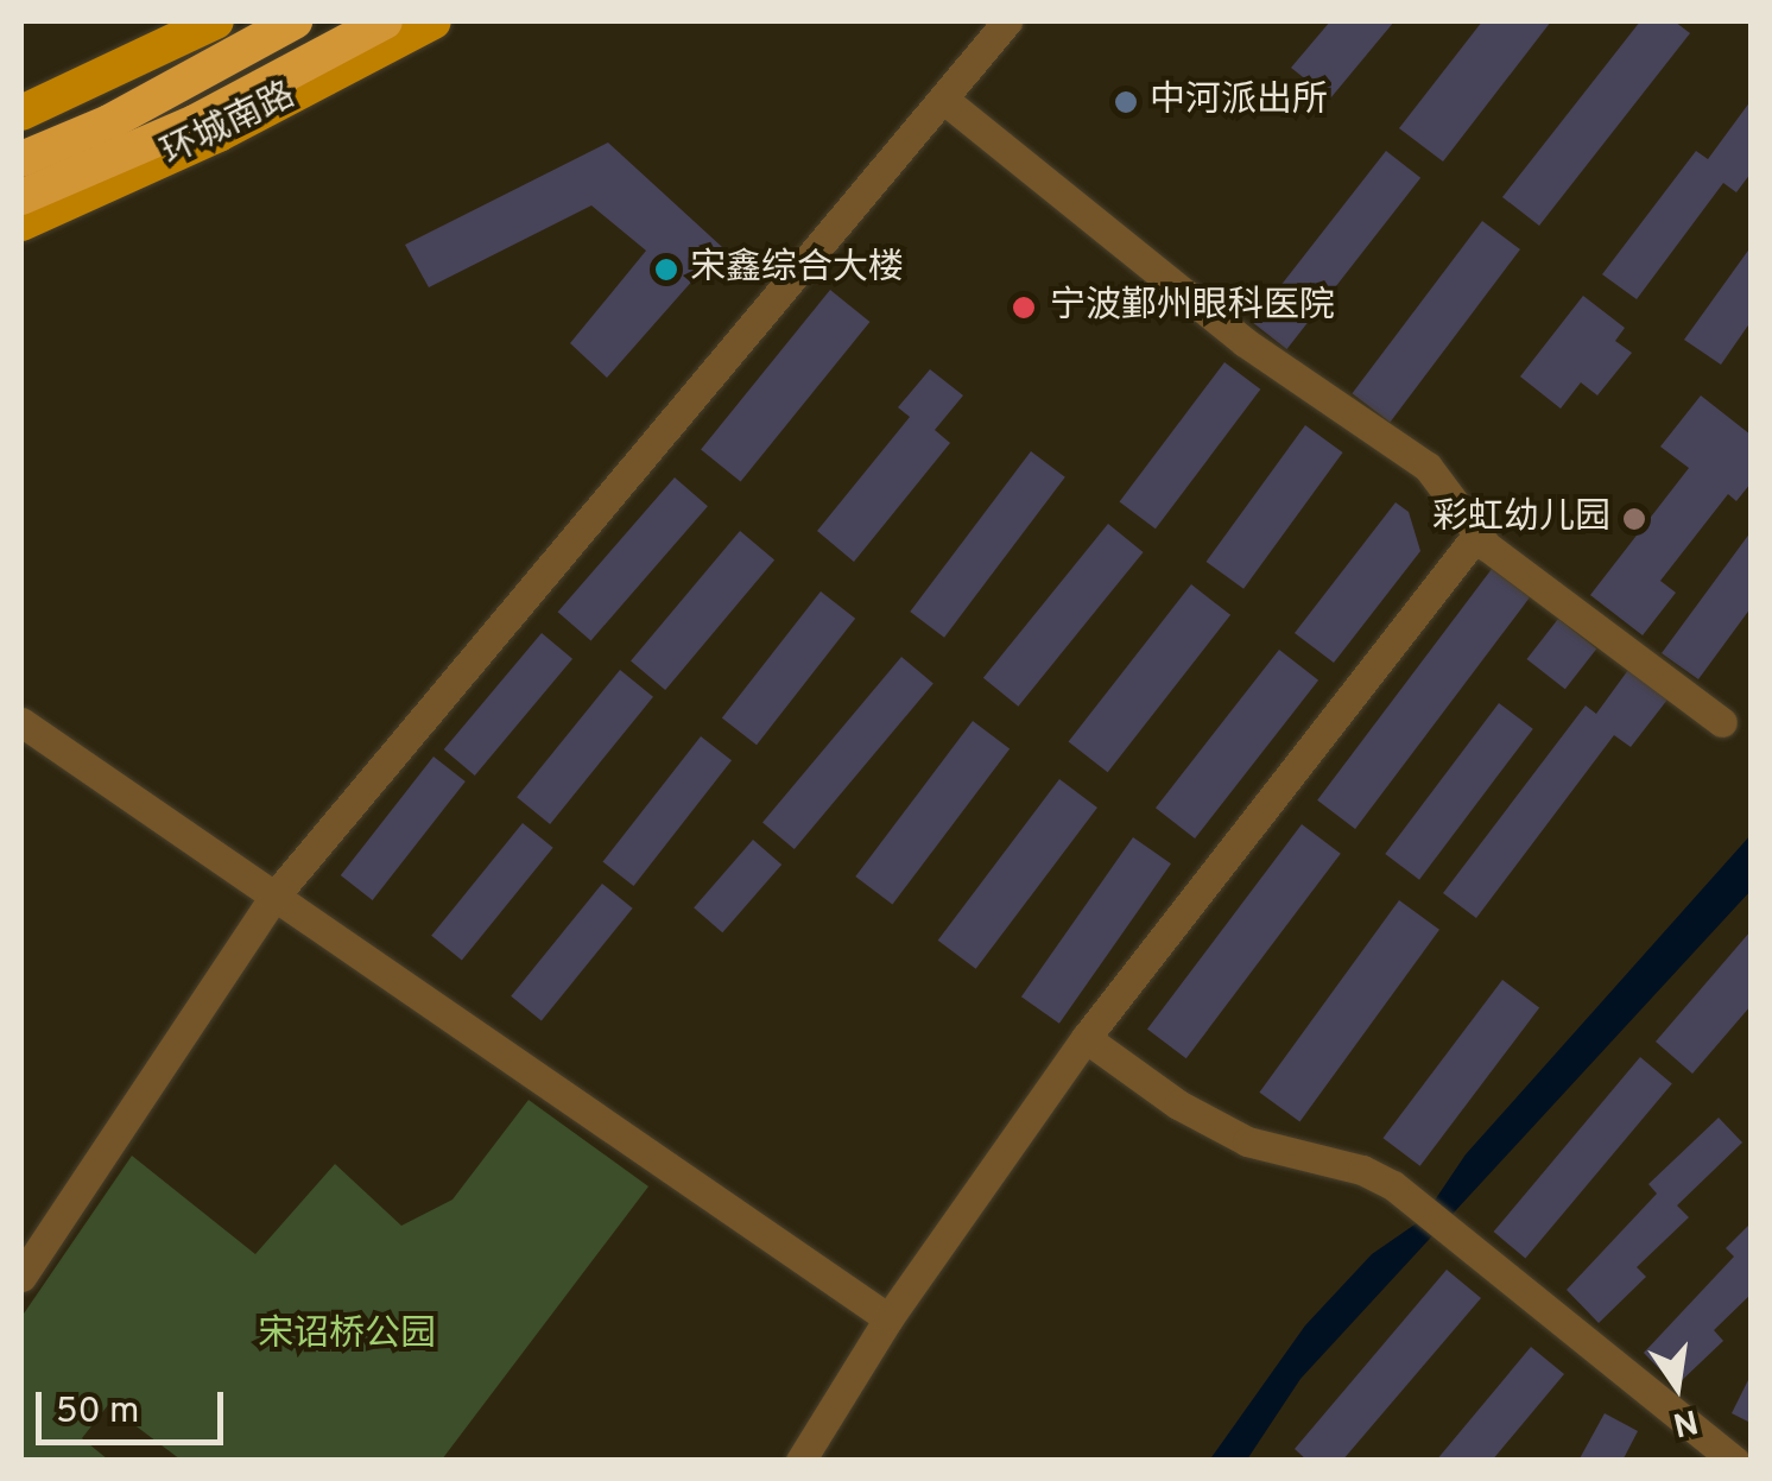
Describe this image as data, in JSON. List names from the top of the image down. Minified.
{"streets":{"main road":["环城南路"]},"parks":["宋诏桥公园"],"places":["中河派出所","宋鑫综合大楼","宁波鄞州眼科医院","彩虹幼儿园"],"scale_bar":"50 m","north":"bottom"}
